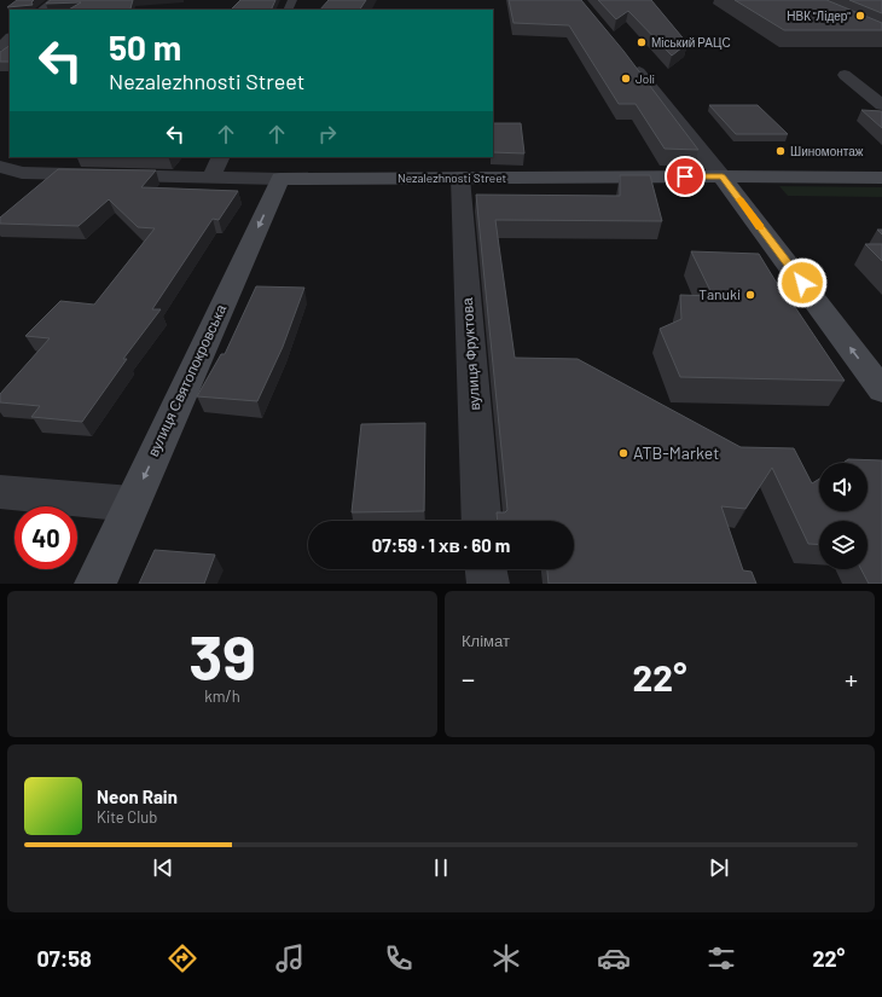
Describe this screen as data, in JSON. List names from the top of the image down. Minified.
{"streets":{"street":["Nezalezhnosti Street","вулиця Фруктова","вулиця Святопокровська"]},"crossings":[["Nezalezhnosti Street","вулиця Фруктова"],["Nezalezhnosti Street","вулиця Святопокровська"]],"one_way":["вулиця Святопокровська"],"places":["НВК \"Лідер\"","Міський РАЦС","Joli","Шиномонтаж","Tanuki","ATB-Market"],"page":{"turn":["50 m","Nezalezhnosti Street"],"limit":"40","trip":"07:59 · 1 хв · 60 m","tile":[["39","km/h"],"Клімат"],"heat":["−","22°","+"],"song":["Neon Rain","Kite Club"],"tabs":["07:58","22°"]}}
